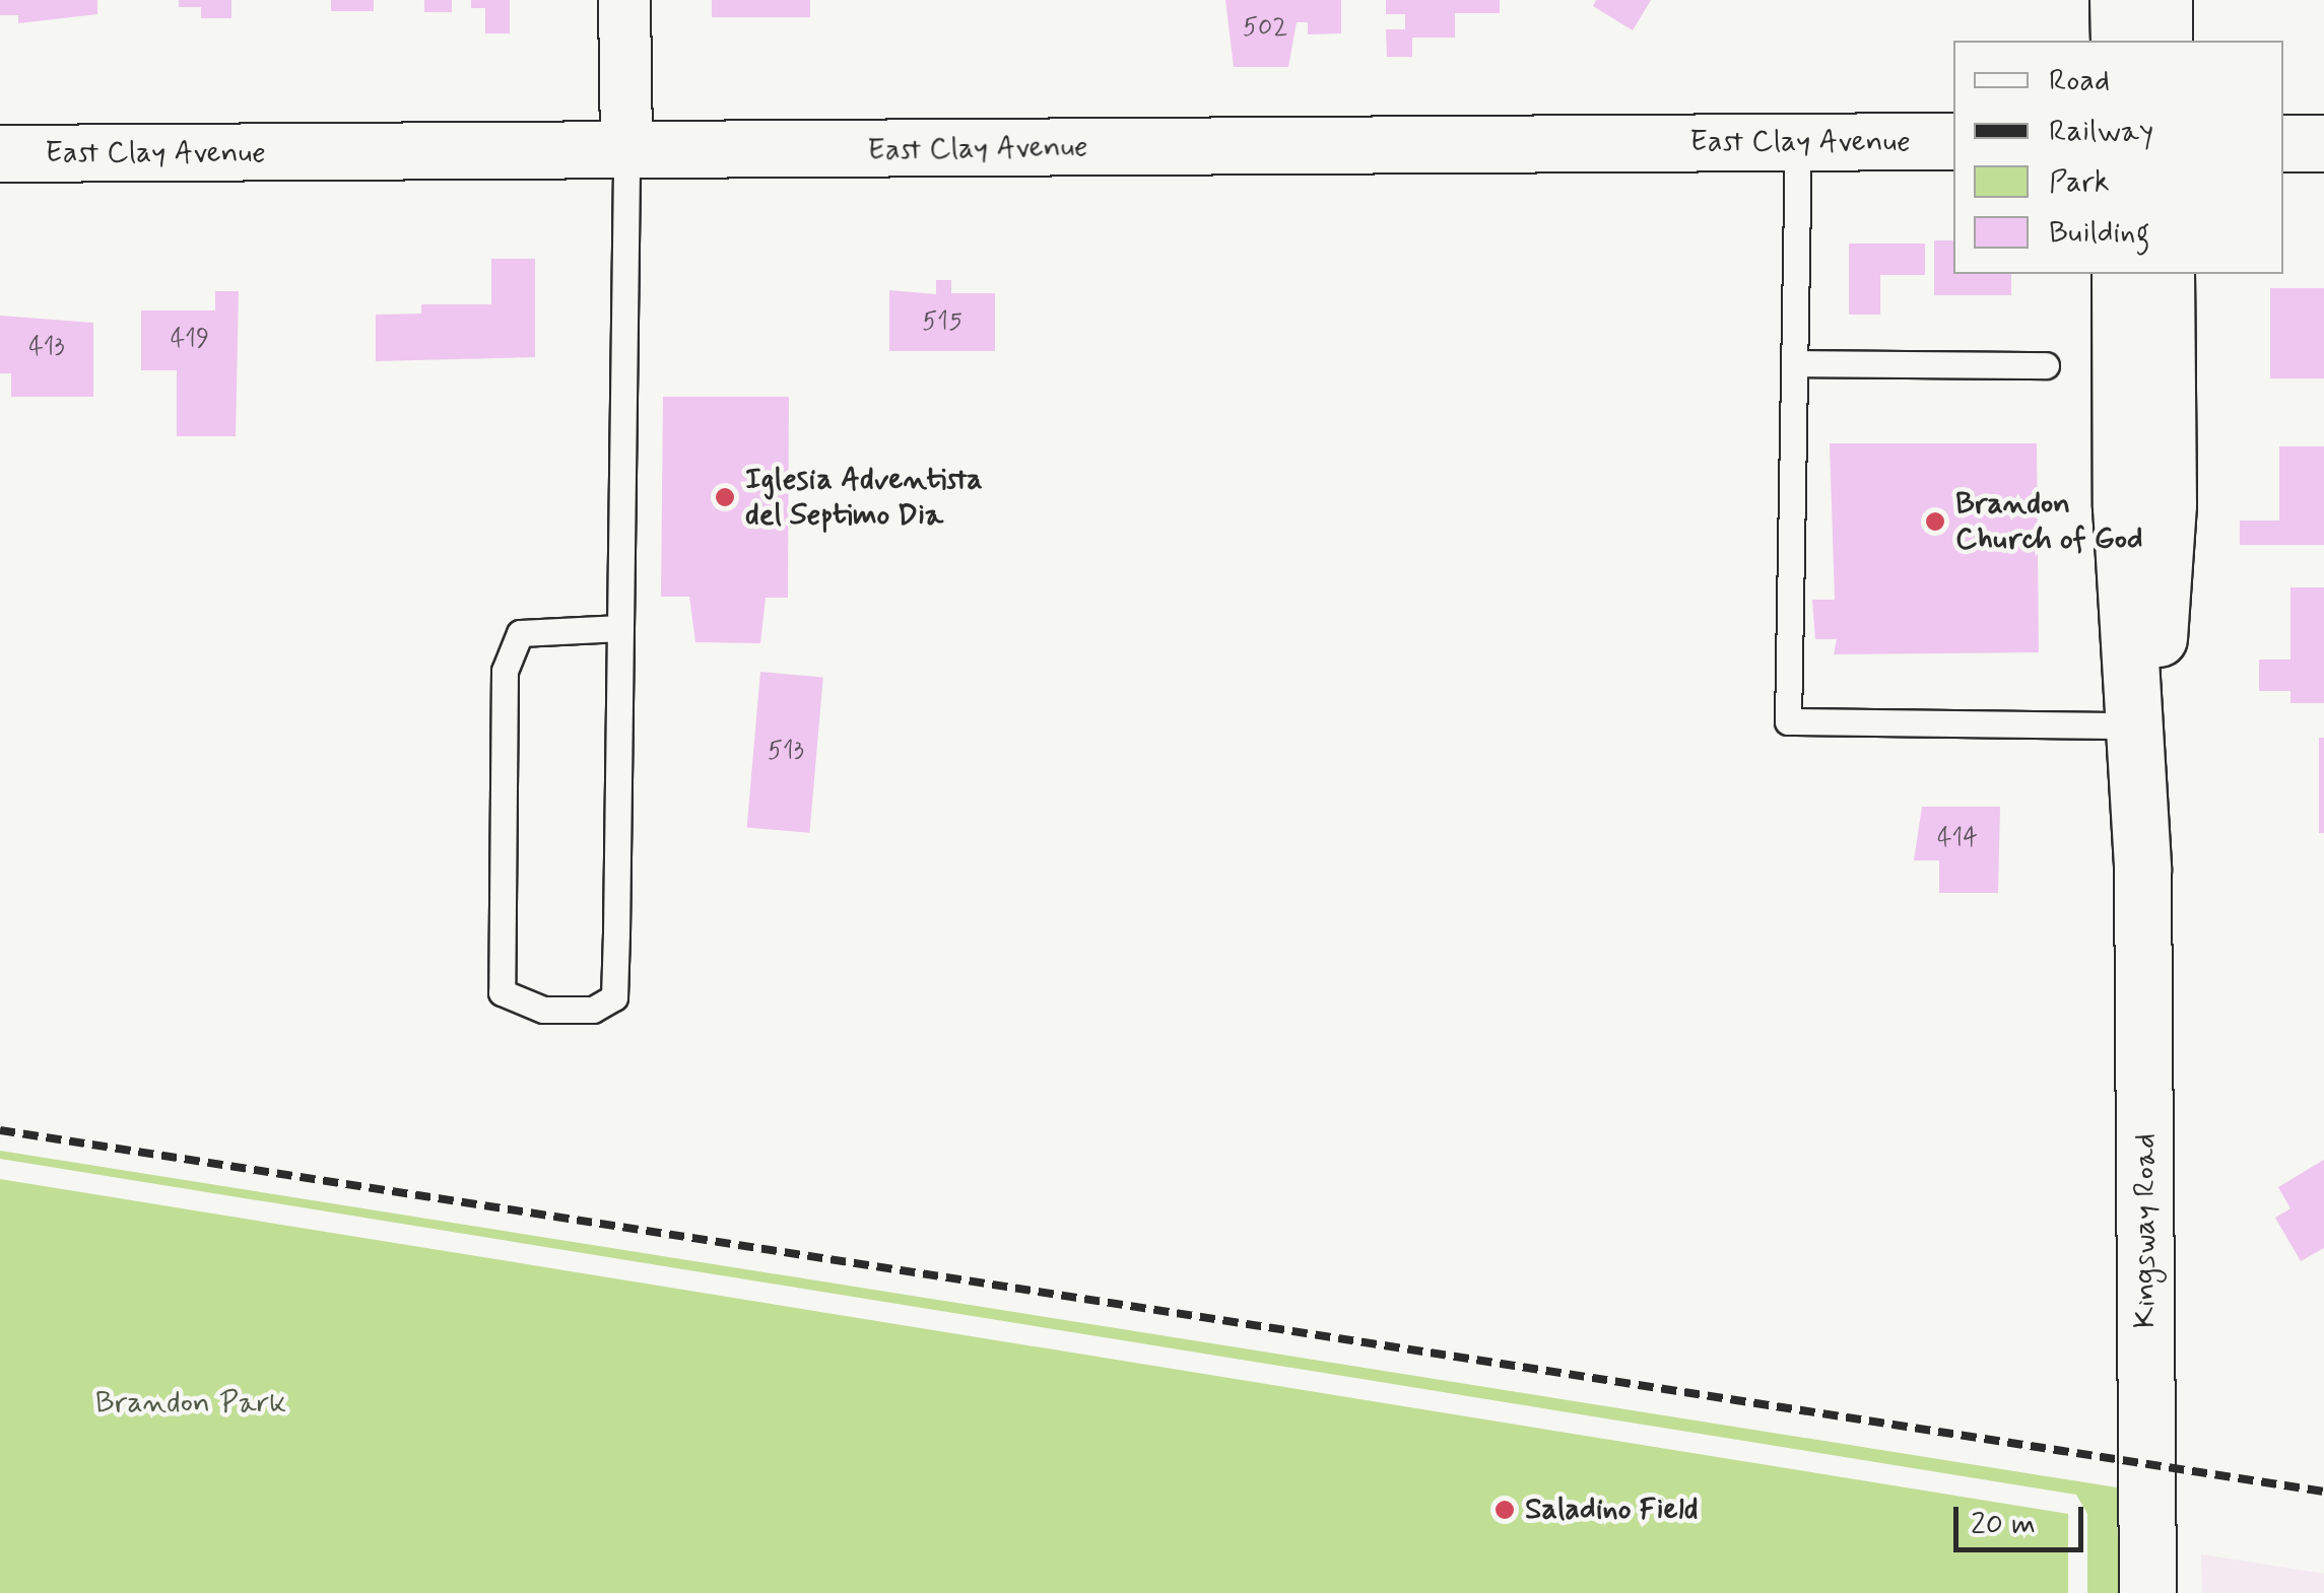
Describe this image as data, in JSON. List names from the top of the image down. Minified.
{"streets":{"street":["East Clay Avenue","Kingsway Road"]},"parks":["Brandon Park"],"places":["Iglesia Adventista del Septimo Dia","Brandon Church of God","Saladino Field"],"house_numbers":["502","515","419","413","513","414"],"legend":["Road","Railway","Park","Building"],"scale_bar":"20 m"}
